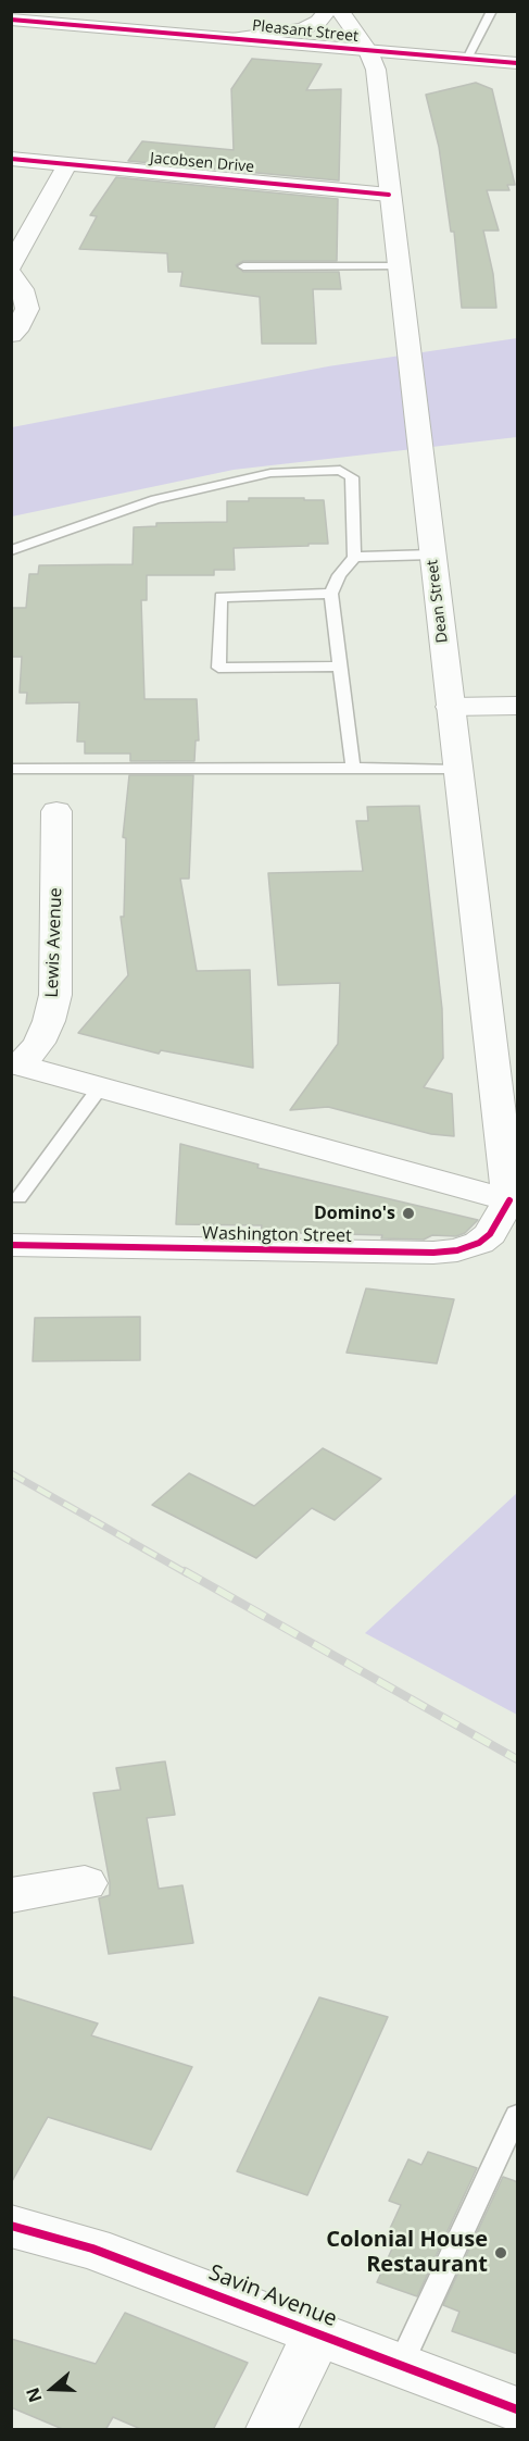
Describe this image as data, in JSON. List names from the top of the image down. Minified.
{"streets":{"main road":["Pleasant Street","Jacobsen Drive","Dean Street","Lewis Avenue","Washington Street","Savin Avenue"]},"crossings":[["Pleasant Street","Dean Street"],["Jacobsen Drive","Dean Street"],["Dean Street","Washington Street"]],"places":["Domino's","Colonial House Restaurant"],"north":"left"}
